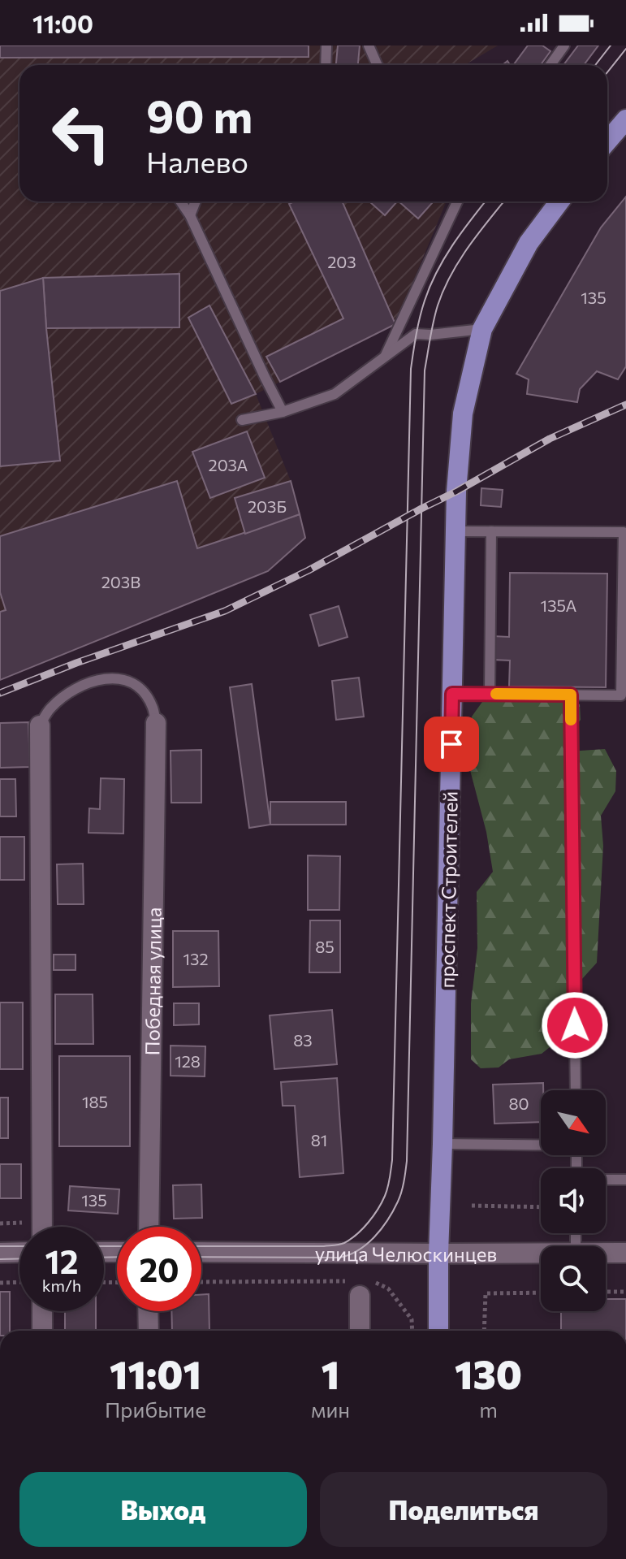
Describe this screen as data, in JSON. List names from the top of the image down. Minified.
{"streets":{"main road":["проспект Строителей"],"street":["Победная улица","улица Челюскинцев"]},"crossings":[["проспект Строителей","улица Челюскинцев"]],"house_numbers":["203","135","203А","203Б","203В","135А","85","132","83","128","185","80","81","135"],"north":"bottom right","page":{"status":"11:00","turn":["90 m","Налево"],"speed":"12 km/h","limit":"20","eta":["11:01","Прибытие","1","мин","130","m"],"buttons":["Выход","Поделиться"]}}
